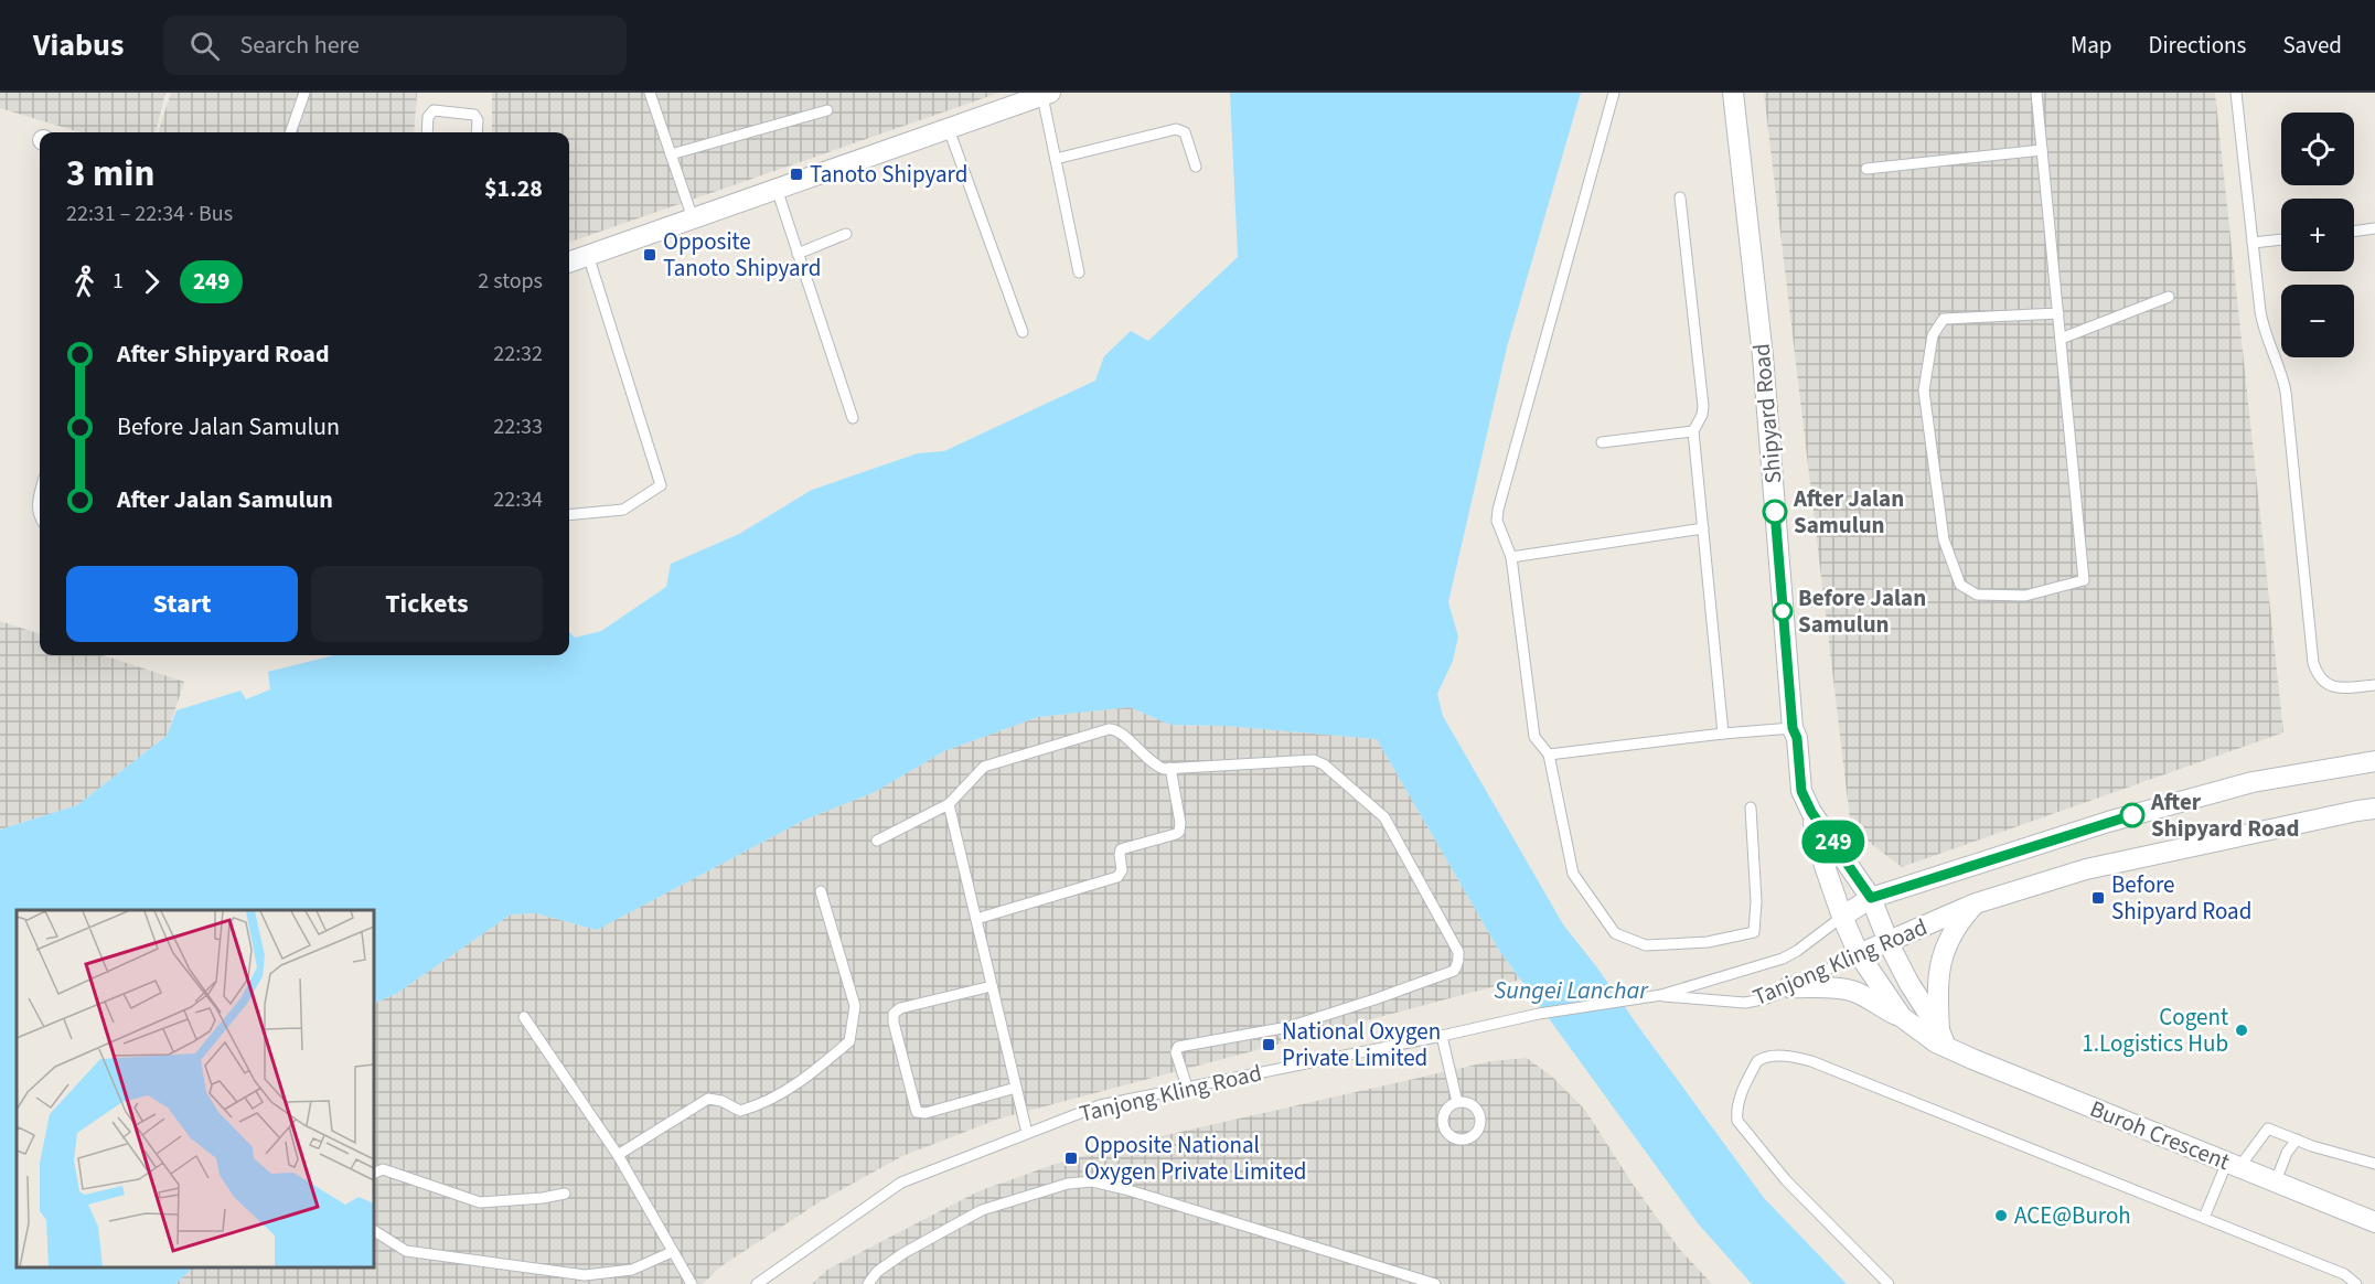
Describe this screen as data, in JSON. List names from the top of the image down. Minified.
{"streets":{"street":["Shipyard Road","Tanjong Kling Road","Buroh Crescent"]},"crossings":[["Shipyard Road","Tanjong Kling Road"],["Shipyard Road","Buroh Crescent"],["Tanjong Kling Road","Buroh Crescent"]],"water":["Sungei Lanchar"],"places":{"transit":["Tanoto Shipyard","Opposite Tanoto Shipyard","Before Shipyard Road","National Oxygen Private Limited","Opposite National Oxygen Private Limited"],"other":["After Jalan Samulun","Before Jalan Samulun","After Shipyard Road","Cogent 1.Logistics Hub","ACE@Buroh"]},"lines":["bus line 249"],"page":{"header":"Viabus","search":"Search here","nav":["Map","Directions","Saved"],"on_map":"249","map_buttons":["+","−"],"heading":["3 min","22:31 – 22:34 · Bus","$1.28"],"legs":["1","249","2 stops"],"list":[{"name":"After Shipyard Road","value":"22:32"},{"name":"Before Jalan Samulun","value":"22:33"},{"name":"After Jalan Samulun","value":"22:34"}],"buttons":["Start","Tickets"]}}
